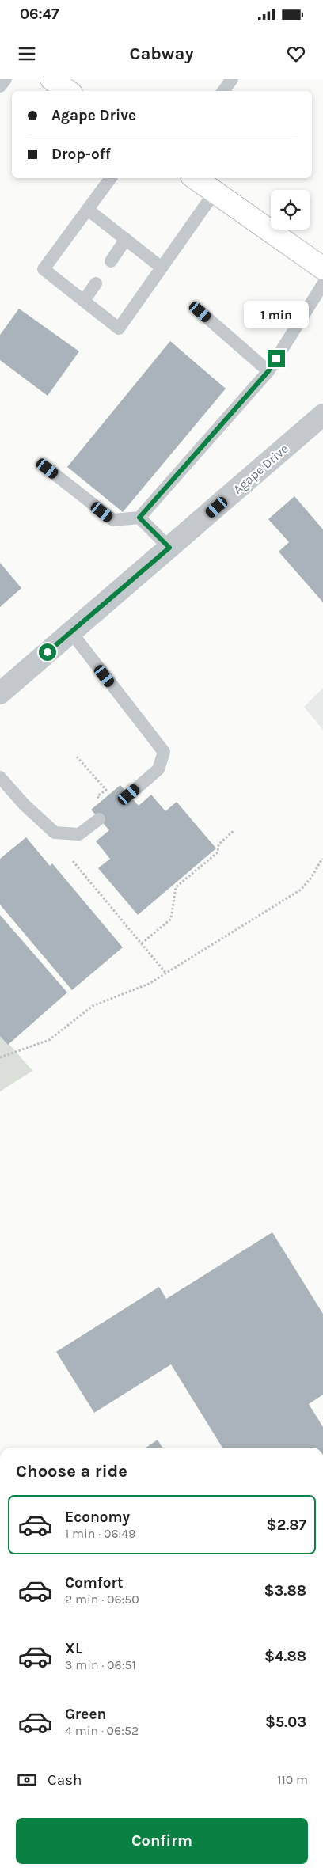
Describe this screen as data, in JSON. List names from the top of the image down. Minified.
{"streets":{"street":["Agape Drive"]},"page":{"status":"06:47","header":"Cabway","banner":["Agape Drive","Drop-off"],"bubble":"1 min","heading":"Choose a ride","list":[{"name":"Economy","note":"1 min · 06:49","value":"$2.87"},{"name":"Comfort","note":"2 min · 06:50","value":"$3.88"},{"name":"XL","note":"3 min · 06:51","value":"$4.88"},{"name":"Green","note":"4 min · 06:52","value":"$5.03"}],"pay":["Cash","110 m"],"buttons":"Confirm"}}
